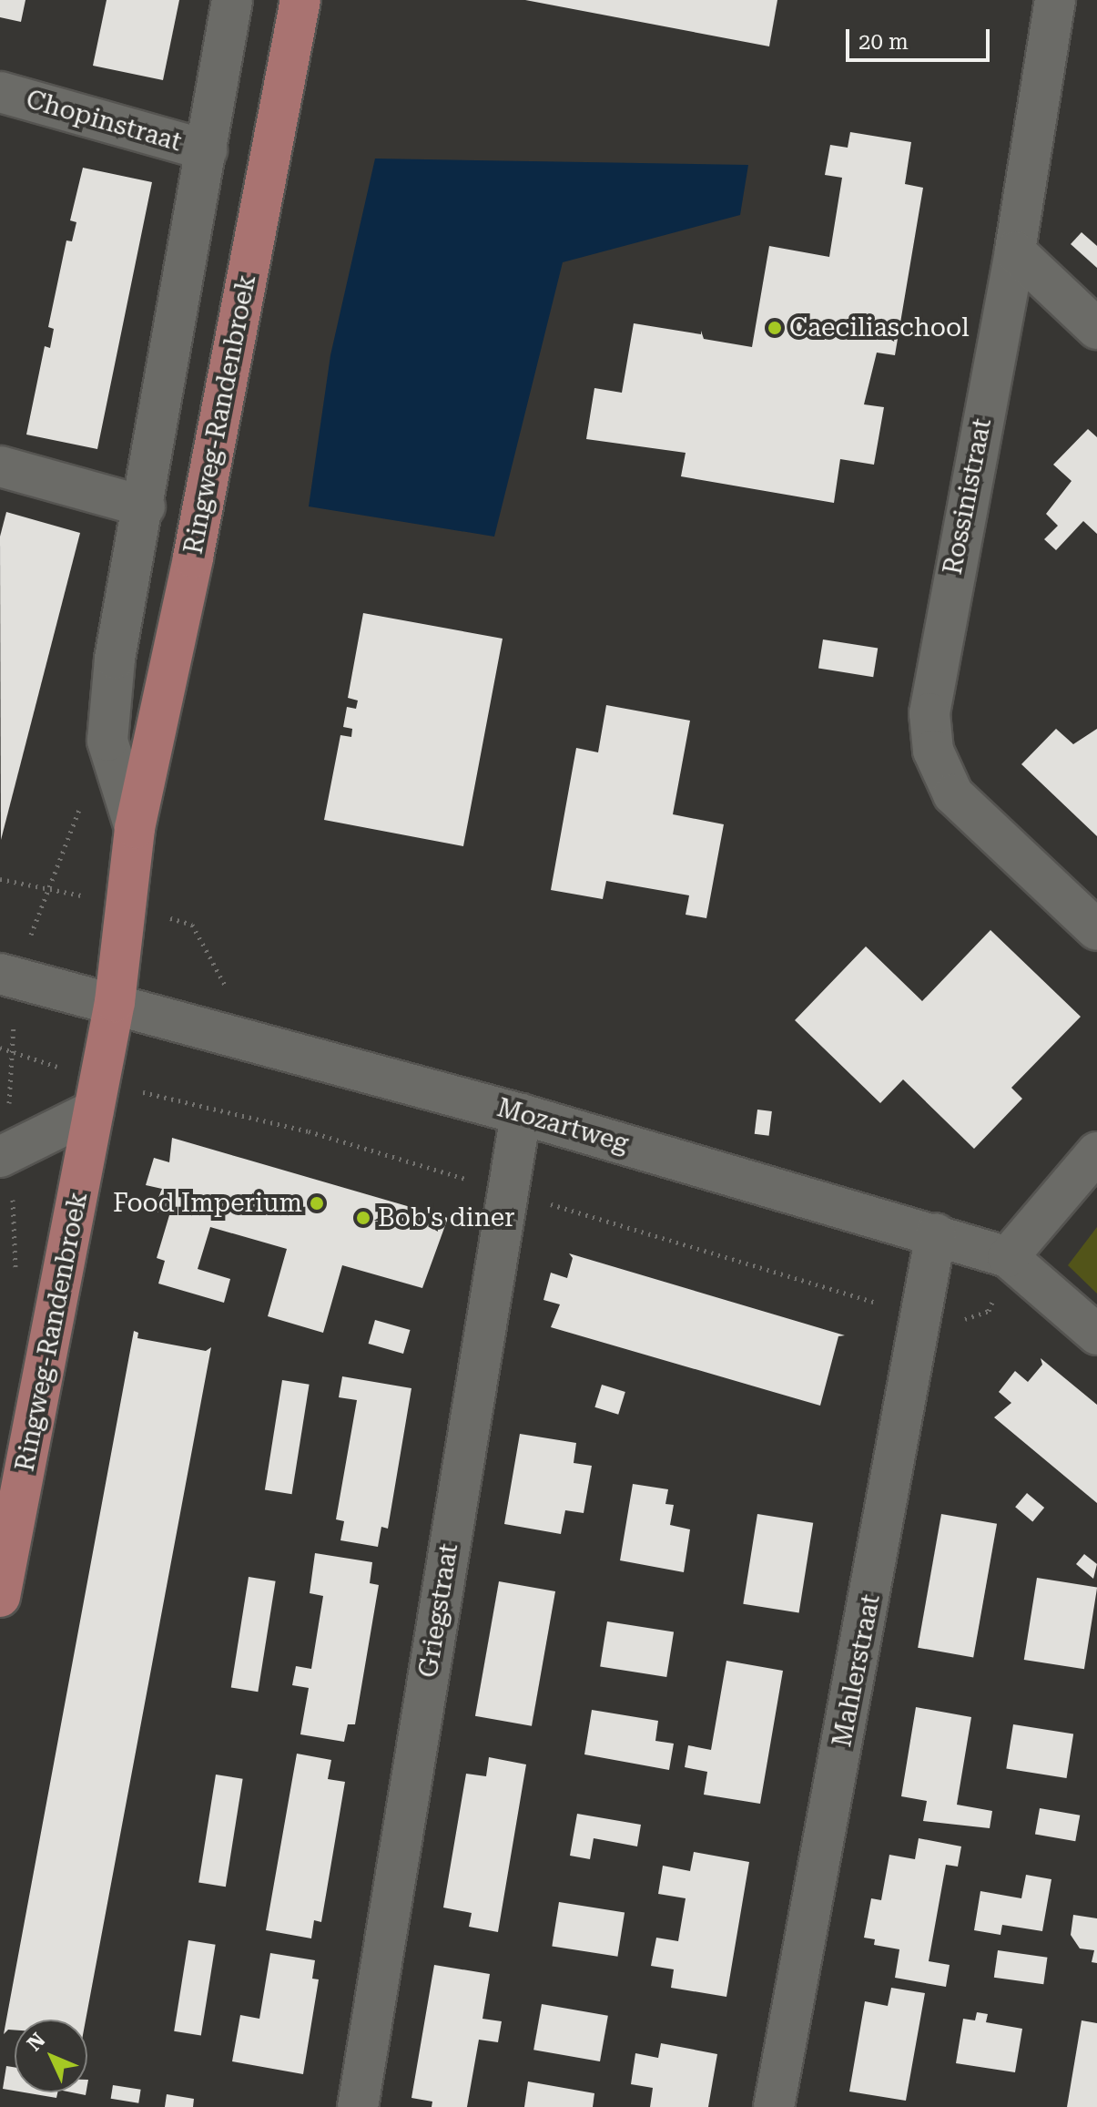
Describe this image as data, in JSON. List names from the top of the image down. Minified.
{"streets":{"main road":["Ringweg-Randenbroek"],"street":["Chopinstraat","Rossinistraat","Mozartweg","Griegstraat","Mahlerstraat"]},"crossings":[["Chopinstraat","Ringweg-Randenbroek"],["Ringweg-Randenbroek","Mozartweg"],["Mozartweg","Griegstraat"],["Mozartweg","Mahlerstraat"]],"places":["Caeciliaschool","Food Imperium","Bob's diner"],"scale_bar":"20 m","north":"top left"}
